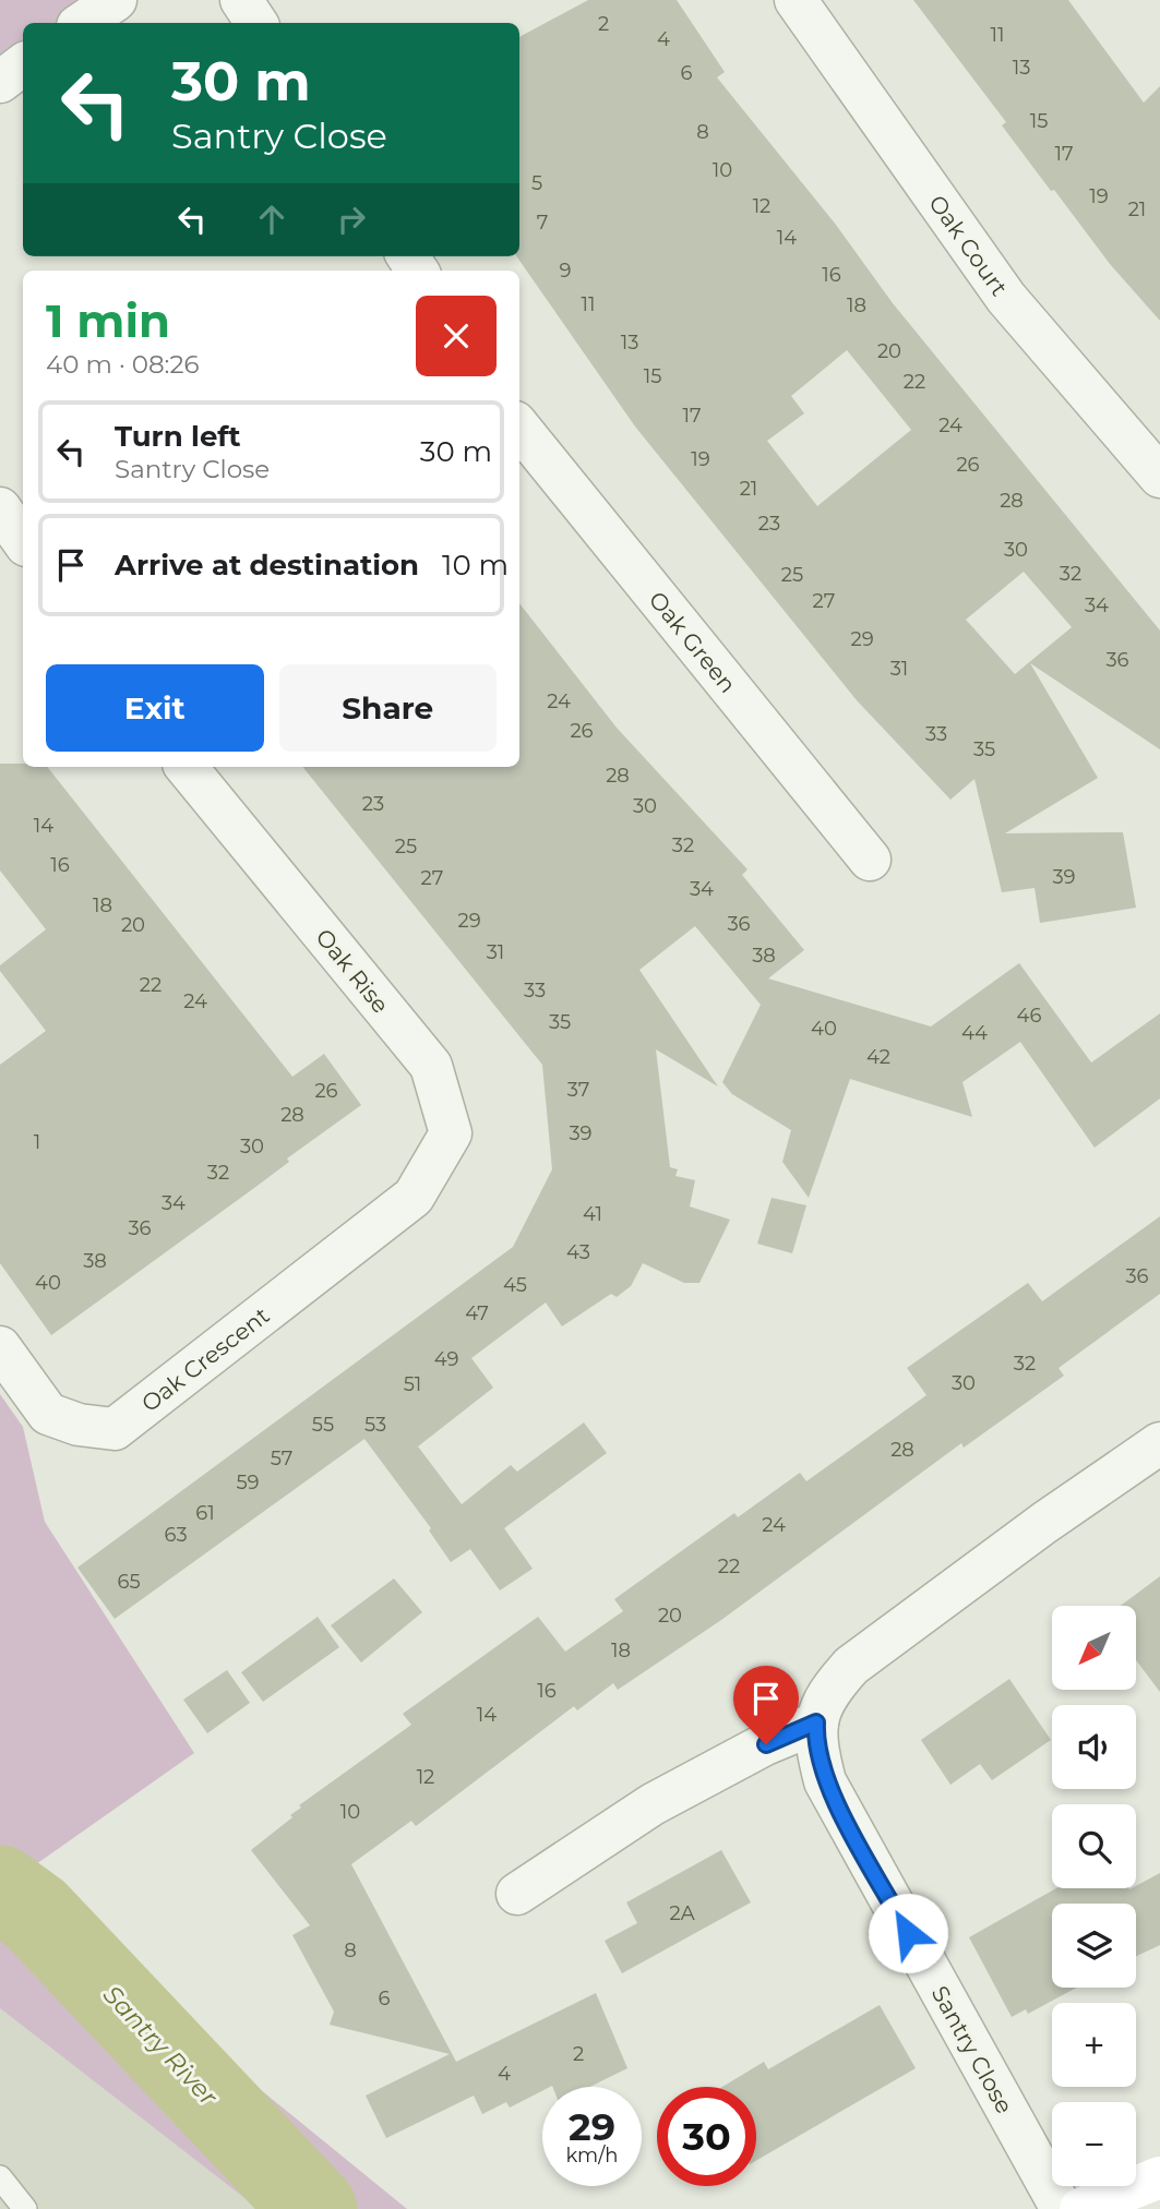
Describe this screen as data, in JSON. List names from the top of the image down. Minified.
{"streets":{"street":["Oak Court","Oak Green","Oak Rise","Oak Crescent","Santry Close"]},"crossings":[["Oak Rise","Oak Crescent"]],"water":["Santry River"],"house_numbers":["2","11","4","13","6","15","8","17","10","5","19","12","21","7","14","9","16","11","18","13","20","15","22","17","24","19","26","21","28","23","30","32","25","27","34","29","36","31","24","26","33","35","28","23","30","14","32","25","16","39","27","34","18","29","36","20","31","38","22","33","24","46","35","40","44","42","37","26","28","39","1","30","32","34","41","36","43","38","36","40","45","47","49","32","30","51","55","53","28","57","59","61","24","63","22","65","20","18","16","14","12","10","2A","8","6","2","4"],"north":"bottom left","page":{"turn":["30 m","Santry Close"],"heading":["1 min","40 m · 08:26"],"list":[{"name":"Turn left","note":"Santry Close","value":"30 m"},{"name":"Arrive at destination","value":"10 m"}],"buttons":["Exit","Share"],"map_buttons":["+","−"],"speed":"29 km/h","limit":"30"}}
